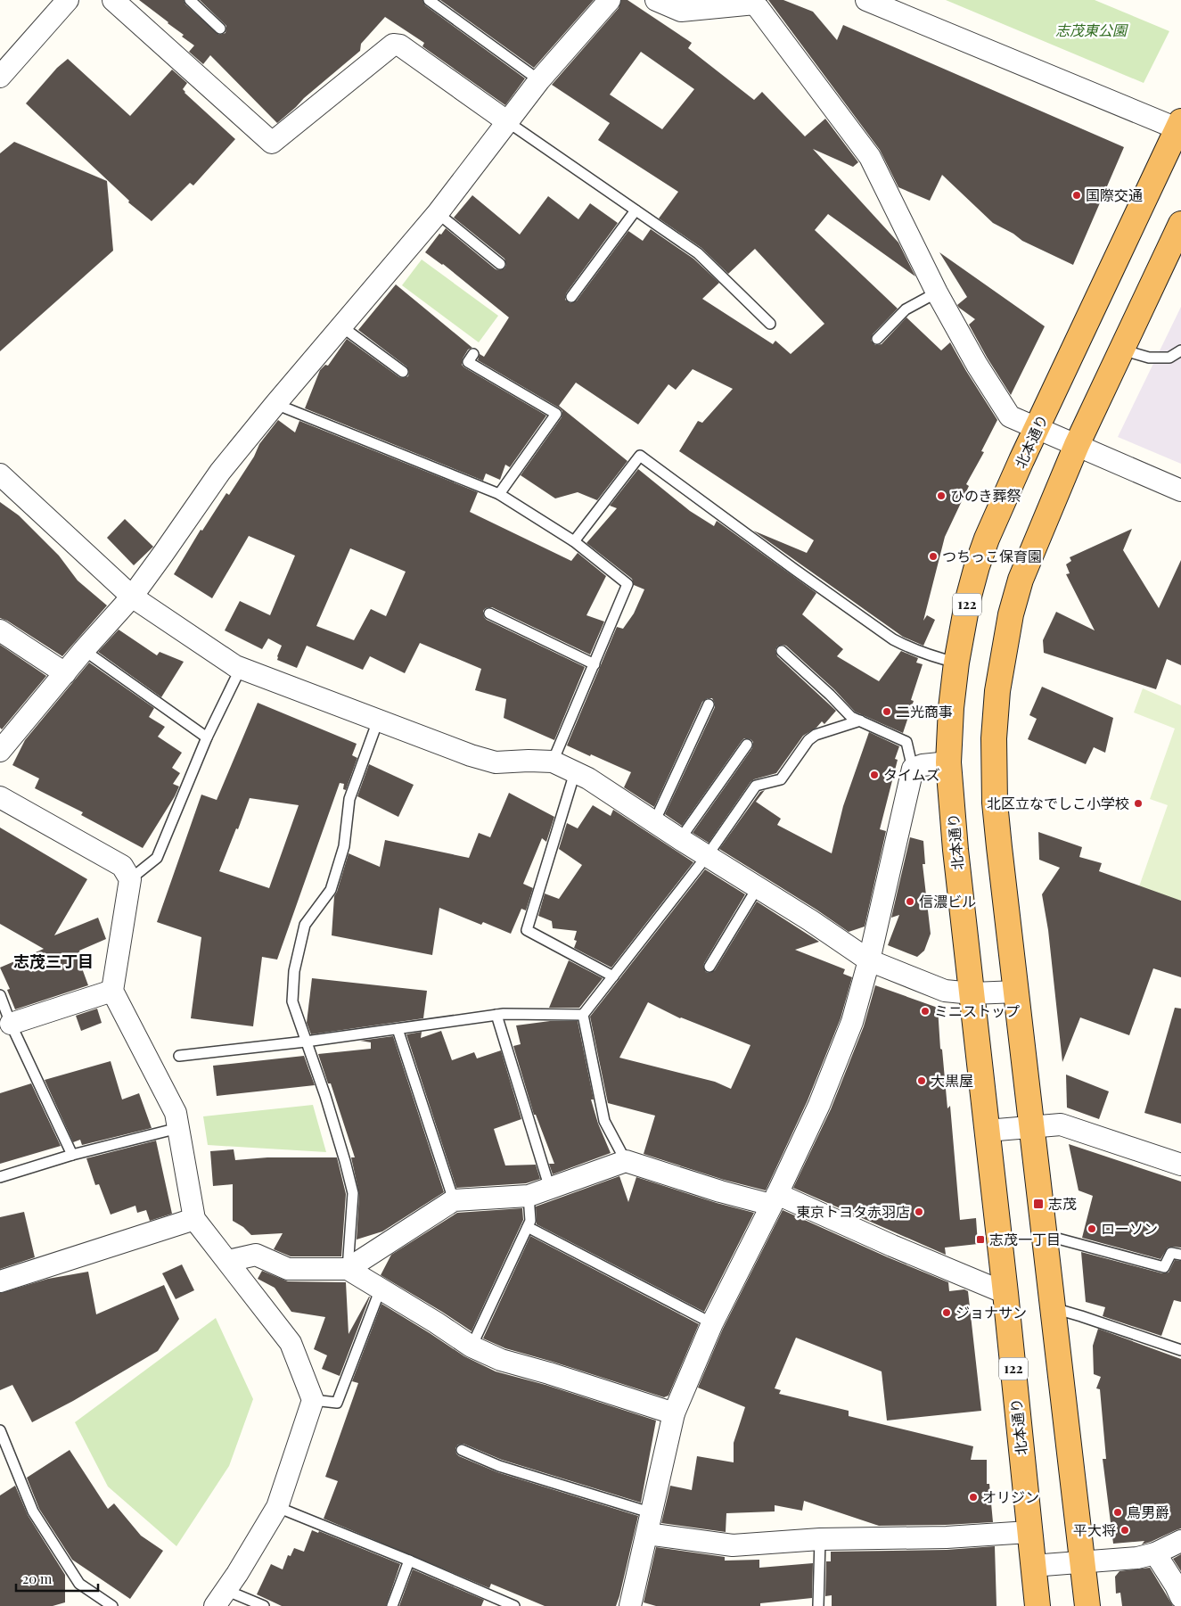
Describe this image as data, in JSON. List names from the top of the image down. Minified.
{"streets":{"highway":["北本通り","122"]},"districts":["志茂三丁目"],"parks":["志茂東公園"],"places":{"other":["国際交通","ひのき葬祭","つちっこ保育園","二光商事","タイムズ","北区立なでしこ小学校","信濃ビル","ミニストップ","大黒屋","東京トヨタ赤羽店","ローソン","ジョナサン","オリジン","鳥男爵","平大将"],"transit":["志茂","志茂一丁目"]},"scale_bar":"20 m"}
